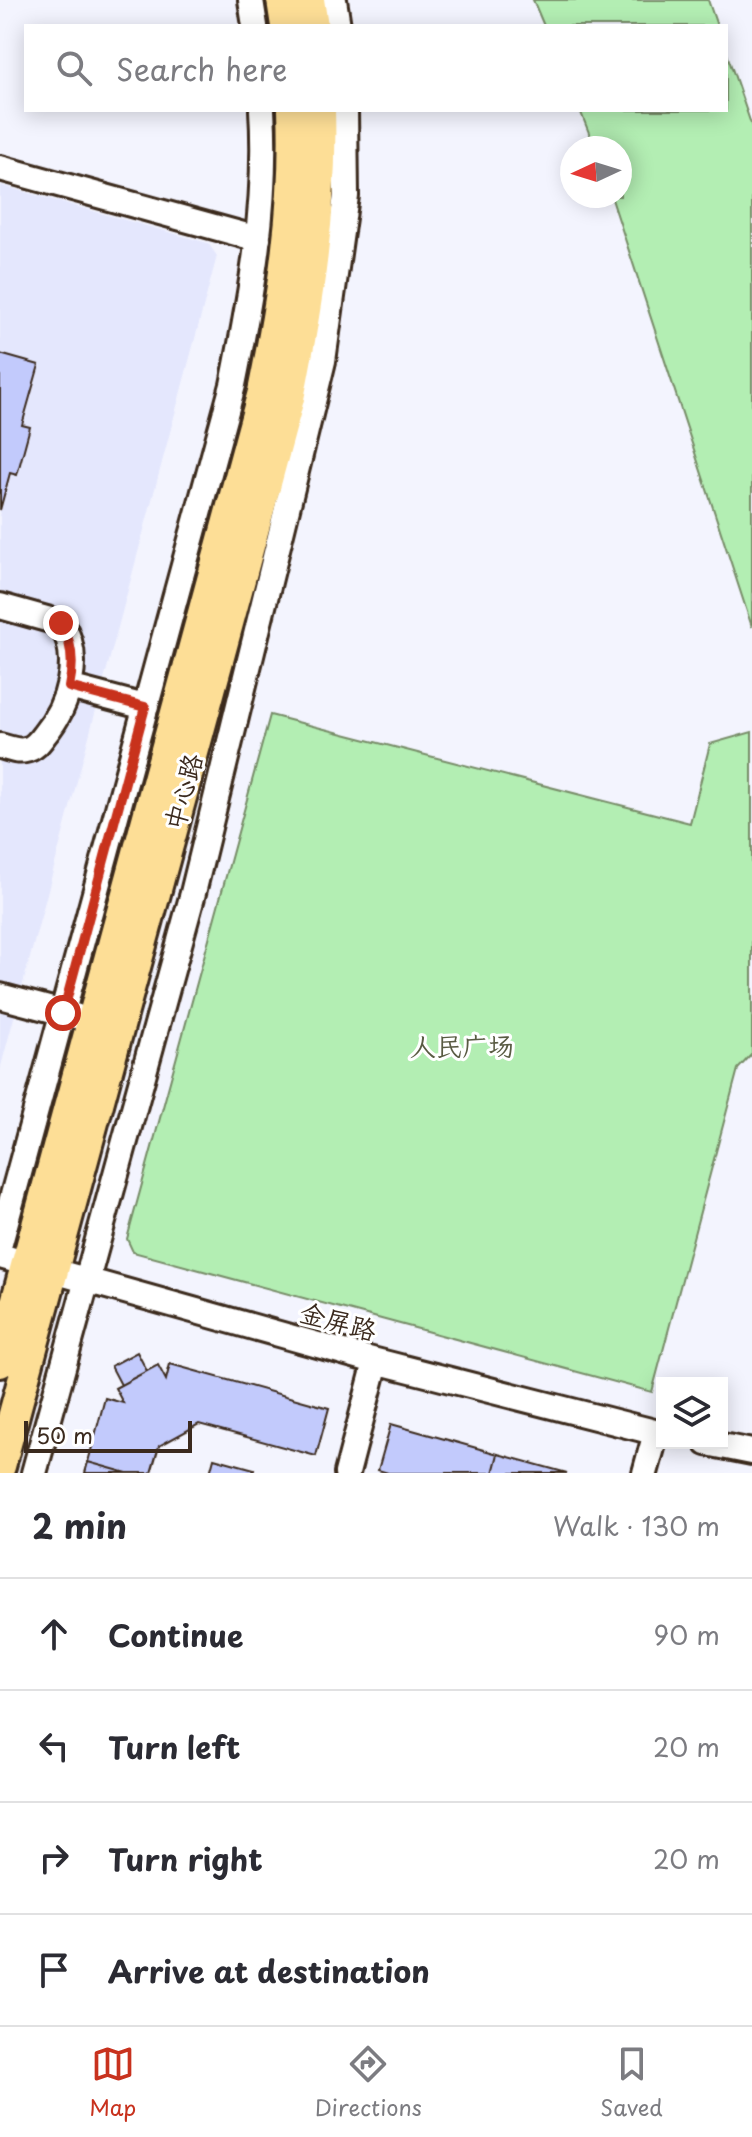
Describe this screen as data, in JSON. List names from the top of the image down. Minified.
{"streets":{"main road":["中心路"],"street":["金屏路"]},"crossings":[["中心路","金屏路"]],"parks":["人民广场"],"scale_bar":"50 m","north":"left","page":{"search":"Search here","scale":"50 m","heading":["2 min","Walk · 130 m"],"list":[["Continue","90 m"],["Turn left","20 m"],["Turn right","20 m"],"Arrive at destination"],"nav":["Map","Directions","Saved"]}}
